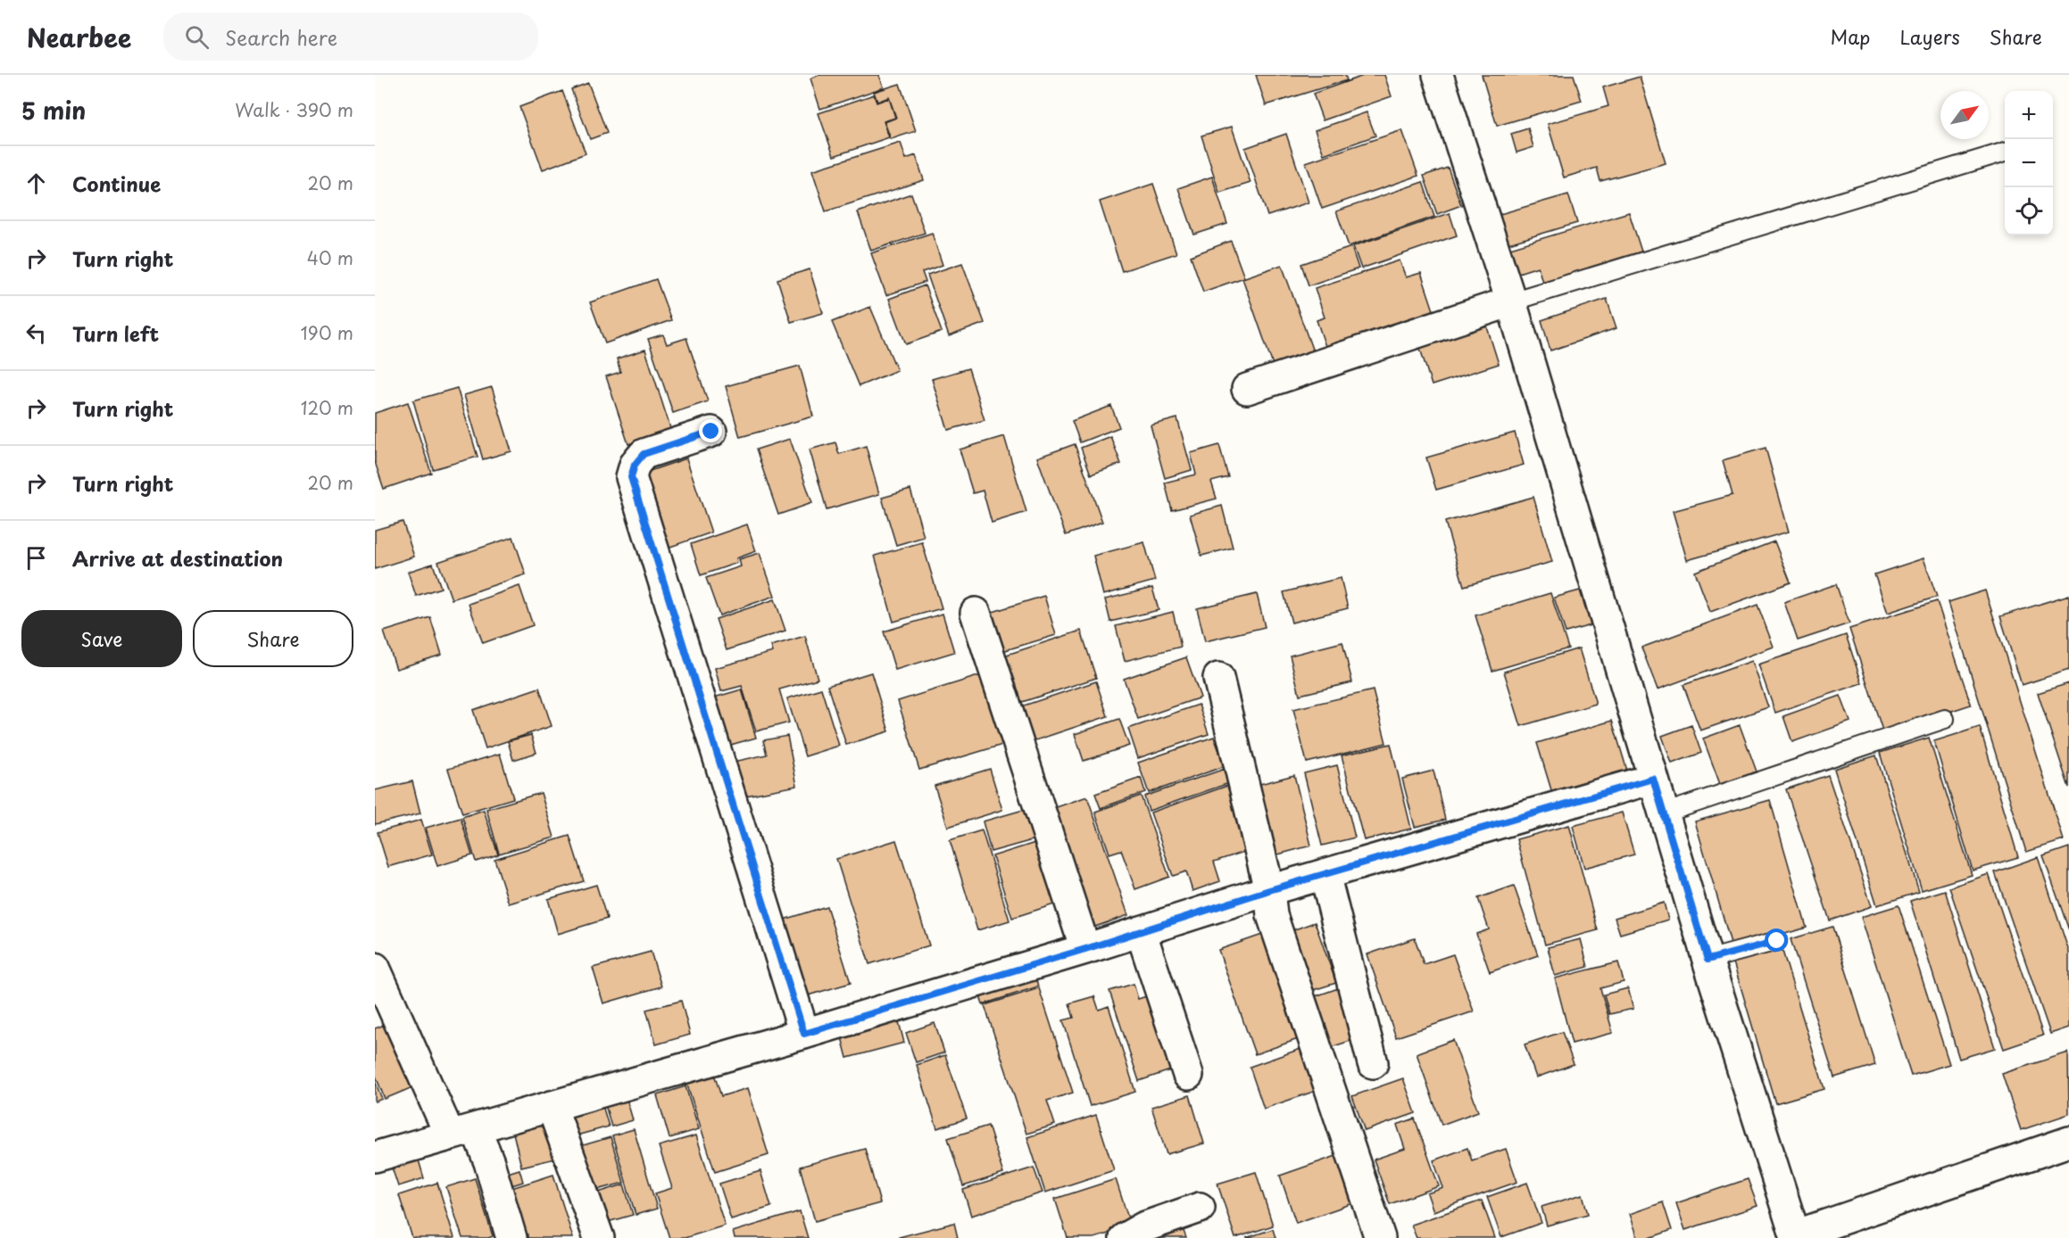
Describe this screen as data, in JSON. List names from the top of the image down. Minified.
{"north":"top right","page":{"header":"Nearbee","search":"Search here","nav":["Map","Layers","Share"],"heading":["5 min","Walk · 390 m"],"map_buttons":["+","−"],"list":[["Continue","20 m"],["Turn right","40 m"],["Turn left","190 m"],["Turn right","120 m"],["Turn right","20 m"],"Arrive at destination"],"buttons":["Save","Share"]}}
